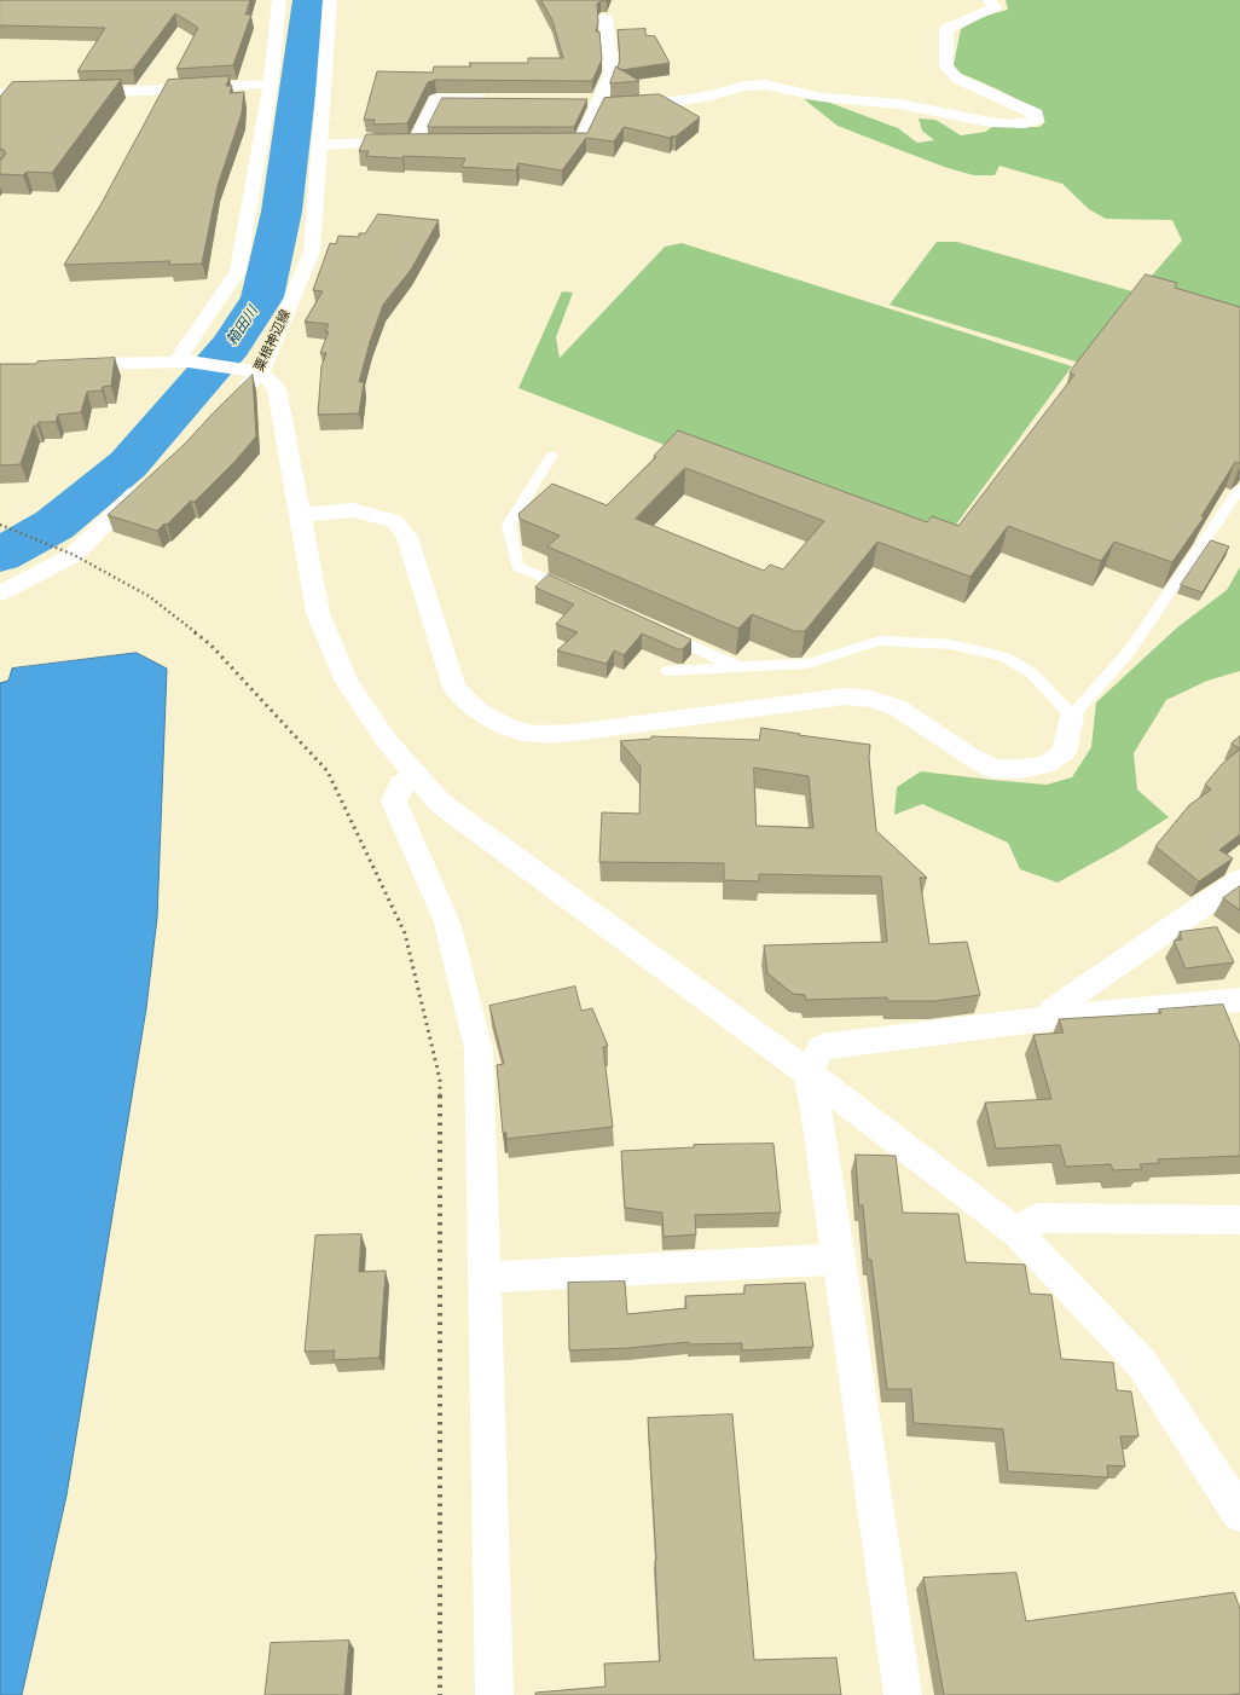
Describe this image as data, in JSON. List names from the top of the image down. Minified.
{"streets":{"street":["粟根神辺線"]},"water":["箱田川"]}
